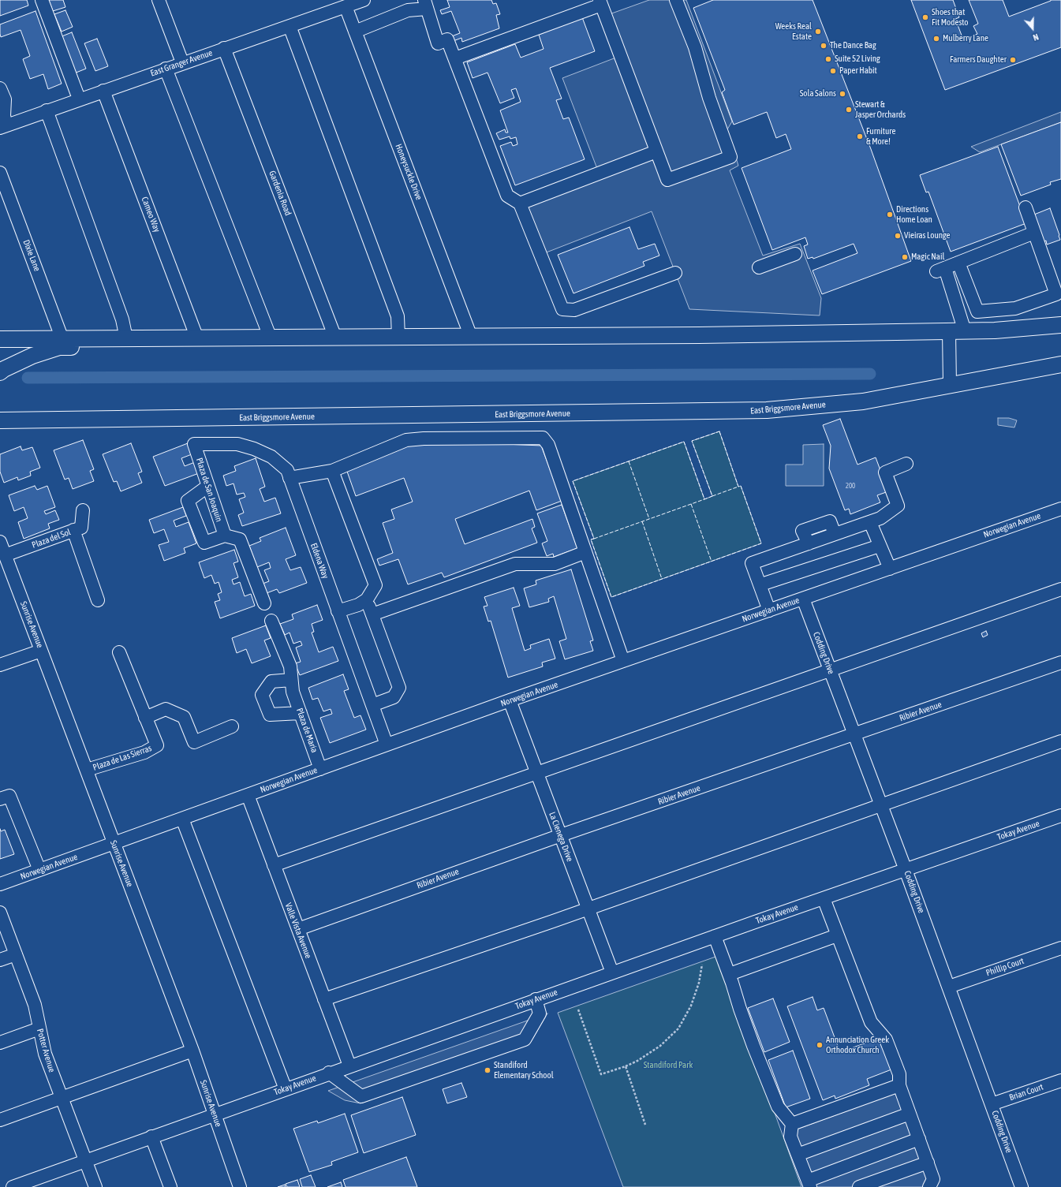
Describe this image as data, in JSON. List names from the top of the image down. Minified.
{"streets":{"main road":["East Briggsmore Avenue"],"street":["East Granger Avenue","Honeysuckle Drive","Gardenia Road","Cameo Way","Dixie Lane","Plaza de San Joaquin","Norwegian Avenue","Plaza del Sol","Eldena Way","Sunrise Avenue","Codding Drive","Ribier Avenue","Plaza de Maria","Plaza de Las Sierras","Tokay Avenue","La Cienega Drive","Valle Vista Avenue","Phillip Court","Potter Avenue","Brian Court"]},"crossings":[["East Granger Avenue","Honeysuckle Drive"],["East Granger Avenue","Gardenia Road"],["East Granger Avenue","Cameo Way"],["Plaza de San Joaquin","Eldena Way"],["Norwegian Avenue","Eldena Way"],["Norwegian Avenue","Sunrise Avenue"],["Norwegian Avenue","Codding Drive"],["Norwegian Avenue","Plaza de Maria"],["Norwegian Avenue","La Cienega Drive"],["Norwegian Avenue","Valle Vista Avenue"],["Plaza del Sol","Sunrise Avenue"],["Sunrise Avenue","Plaza de Las Sierras"],["Sunrise Avenue","Tokay Avenue"],["Codding Drive","Ribier Avenue"],["Codding Drive","Tokay Avenue"],["Codding Drive","Phillip Court"],["Codding Drive","Brian Court"],["Ribier Avenue","La Cienega Drive"],["Ribier Avenue","Valle Vista Avenue"],["Tokay Avenue","La Cienega Drive"],["Tokay Avenue","Valle Vista Avenue"],["Tokay Avenue","Potter Avenue"]],"parks":["Standiford Park"],"places":["Shoes that Fit Modesto","Weeks Real Estate","Mulberry Lane","The Dance Bag","Suite 52 Living","Farmers Daughter","Paper Habit","Sola Salons","Stewart & Jasper Orchards","Furniture & More!","Directions Home Loan","Vieiras Lounge","Magic Nail","Annunciation Greek Orthodox Church","Standiford Elementary School"],"house_numbers":["200"],"north":"bottom"}
